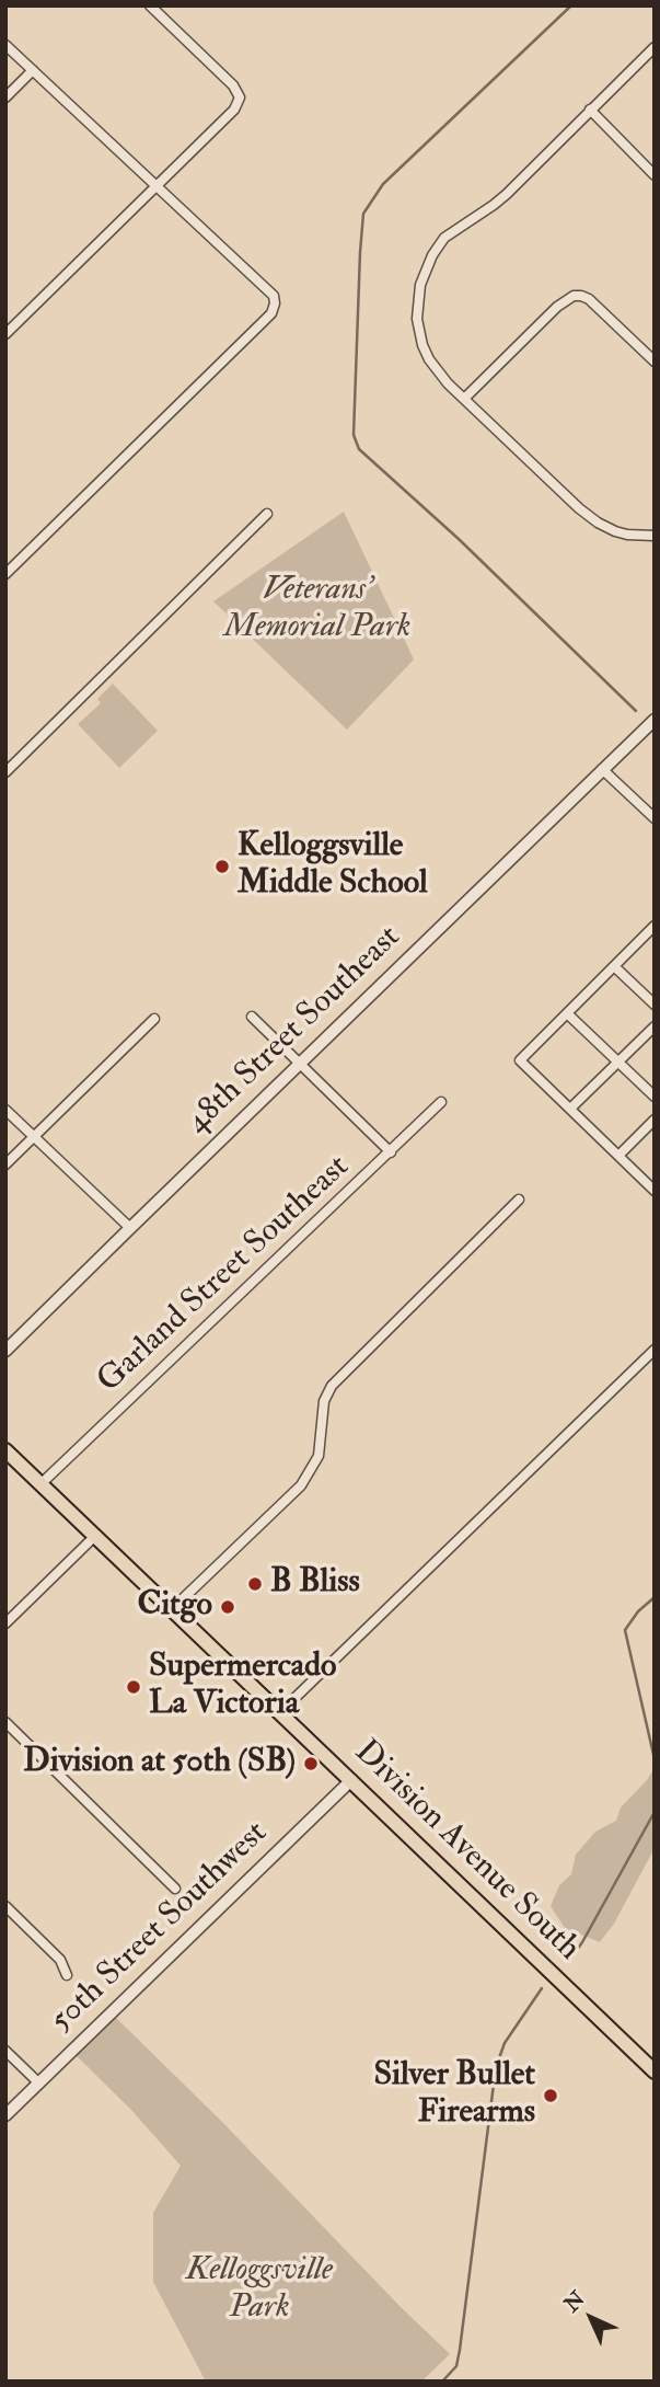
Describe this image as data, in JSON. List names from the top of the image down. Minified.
{"streets":{"main road":["Division Avenue South"],"street":["48th Street Southeast","Garland Street Southeast","50th Street Southwest"]},"crossings":[["Garland Street Southeast","Division Avenue South"],["Division Avenue South","50th Street Southwest"]],"parks":["Veterans' Memorial Park","Kelloggsville Park"],"places":["Kelloggsville Middle School","B Bliss","Citgo","Supermercado La Victoria","Division at 50th (SB)","Silver Bullet Firearms"],"north":"top left"}
